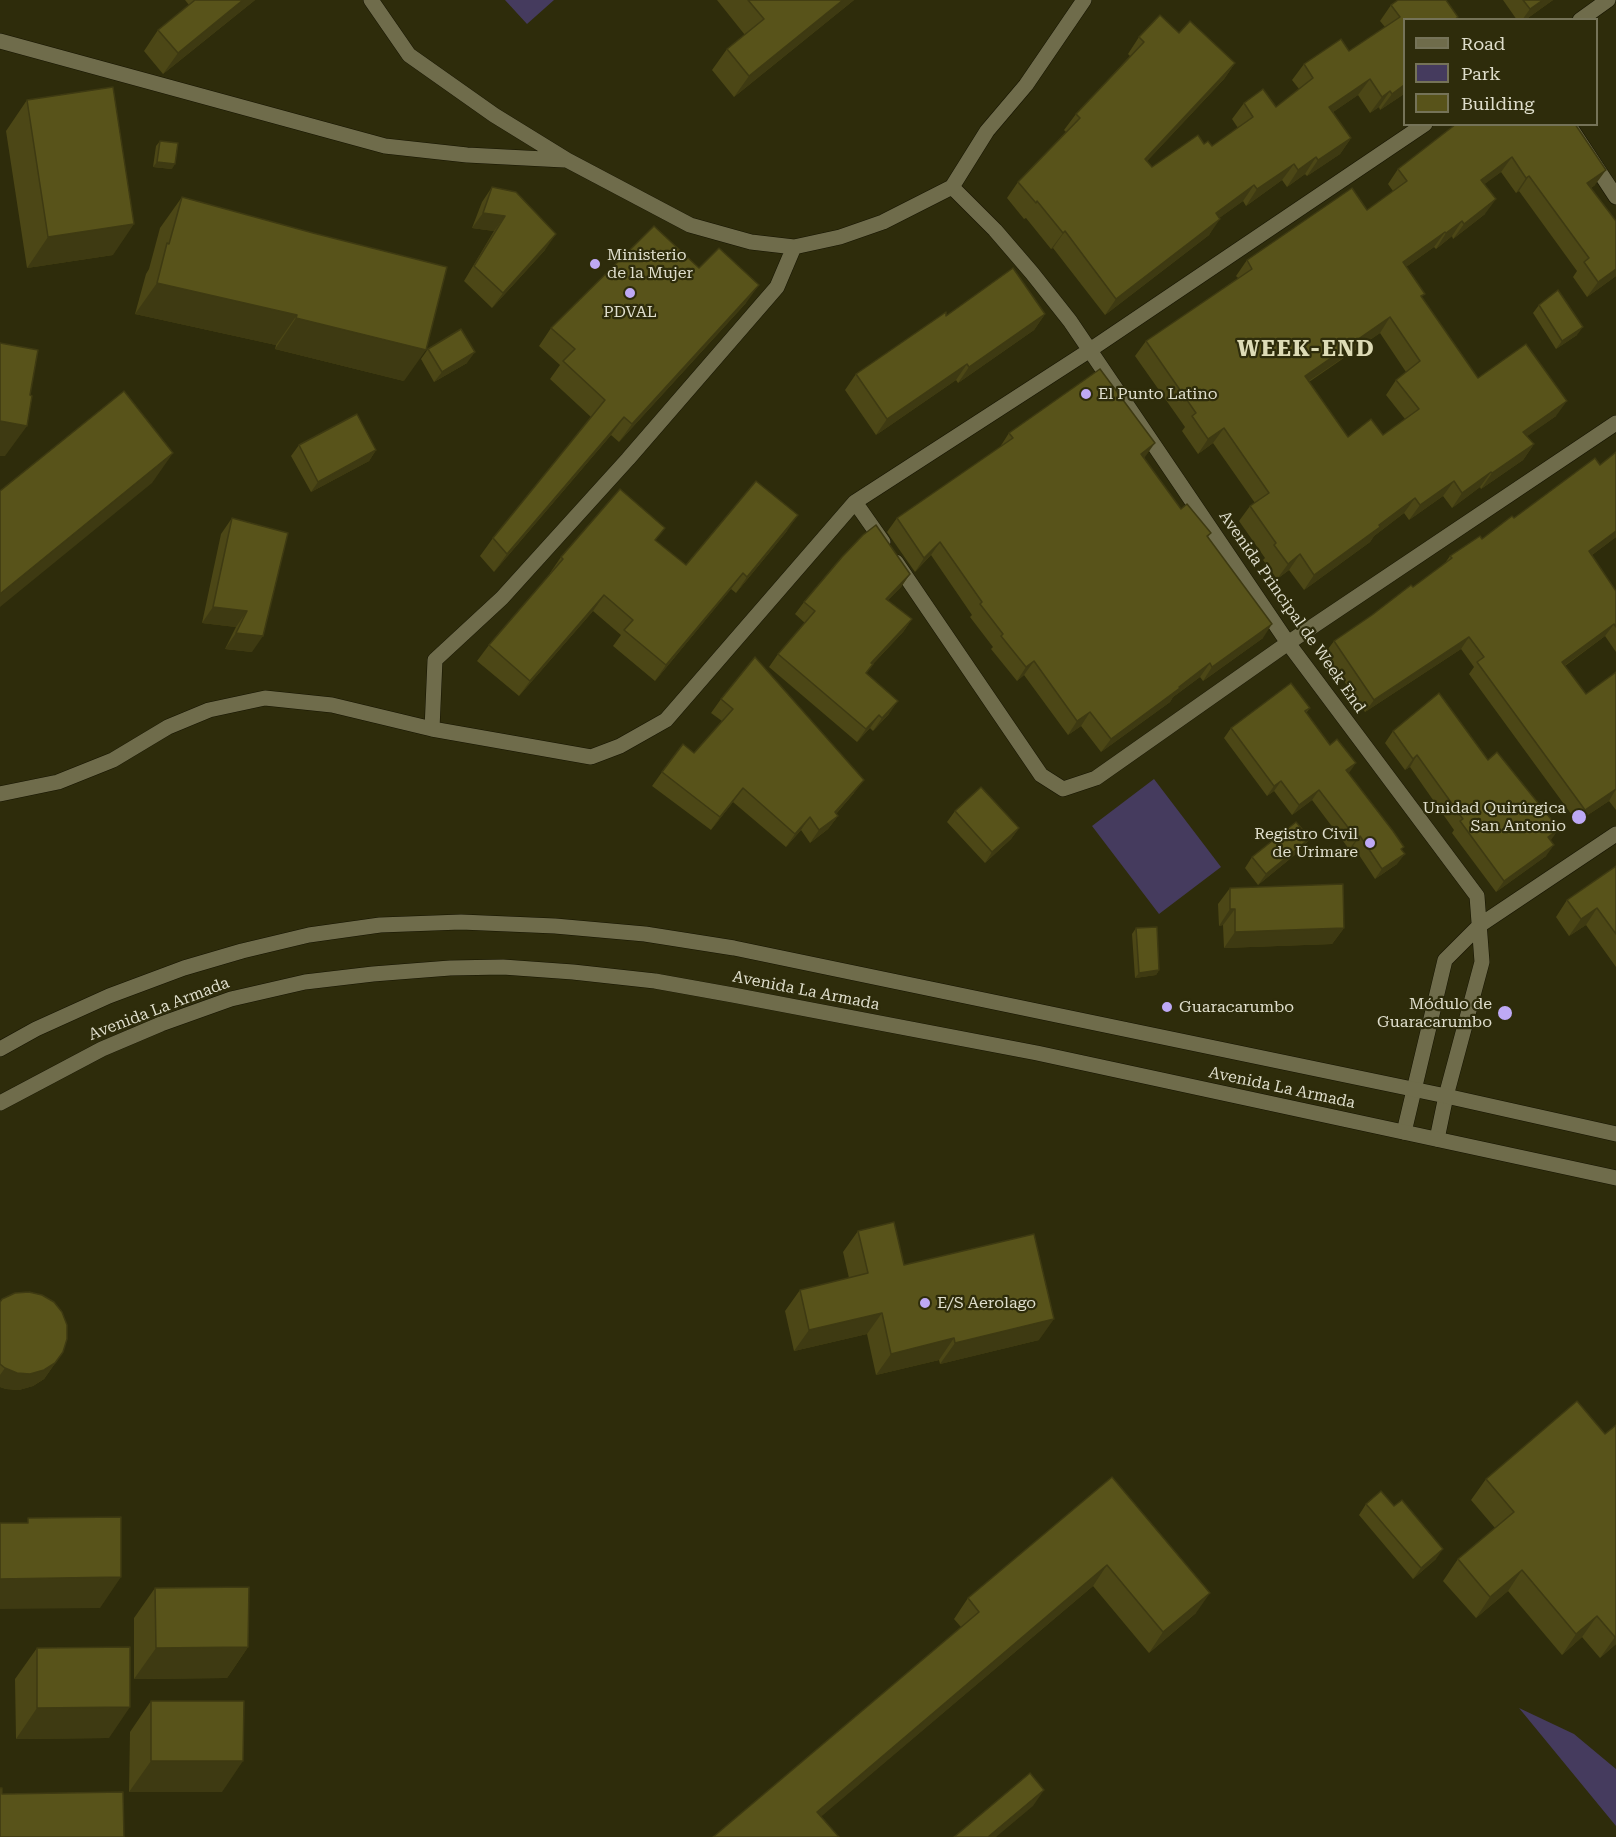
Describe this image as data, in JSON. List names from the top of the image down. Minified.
{"streets":{"street":["Avenida Principal de Week End","Avenida La Armada"]},"crossings":[["Avenida Principal de Week End","Avenida La Armada"]],"districts":["WEEK-END"],"places":["Ministerio de la Mujer","PDVAL","El Punto Latino","Unidad Quirúrgica San Antonio","Registro Civil de Urimare","Guaracarumbo","Módulo de Guaracarumbo","E/S Aerolago"],"legend":["Road","Park","Building"]}
